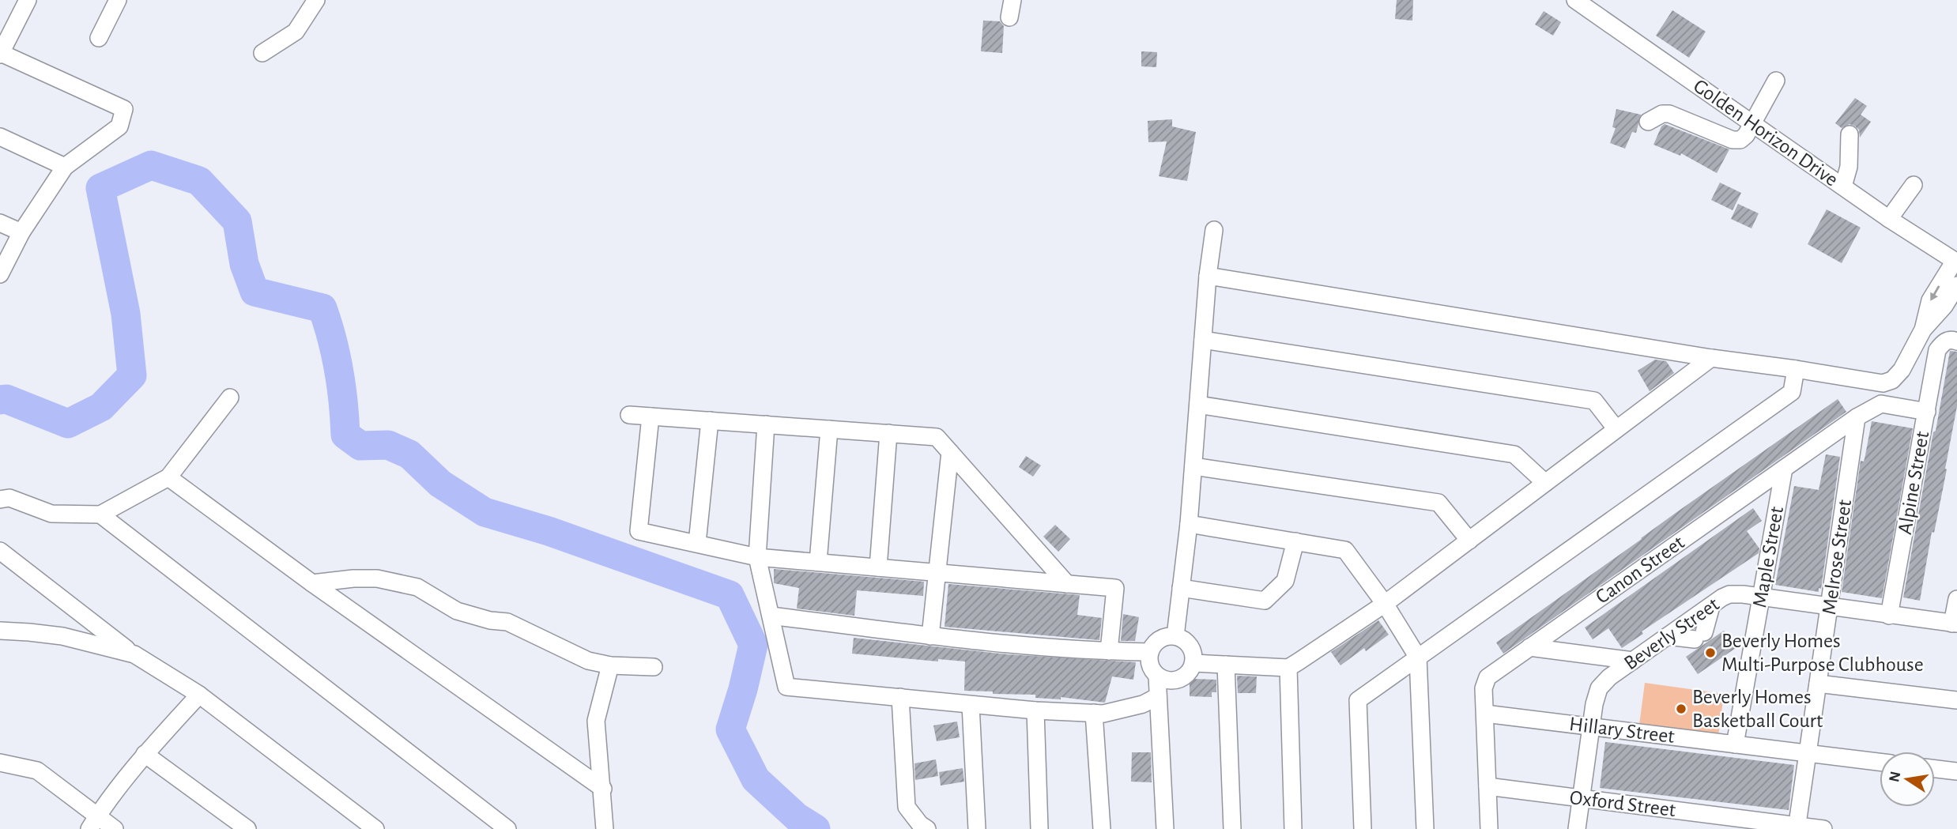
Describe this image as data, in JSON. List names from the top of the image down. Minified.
{"streets":{"street":["Golden Horizon Drive","Alpine Street","Maple Street","Melrose Street","Canon Street","Beverly Street","Hillary Street","Oxford Street"]},"crossings":[["Alpine Street","Canon Street"],["Alpine Street","Beverly Street"],["Maple Street","Canon Street"],["Maple Street","Beverly Street"],["Maple Street","Hillary Street"],["Melrose Street","Canon Street"],["Melrose Street","Beverly Street"],["Melrose Street","Hillary Street"],["Melrose Street","Oxford Street"],["Canon Street","Hillary Street"],["Canon Street","Oxford Street"],["Beverly Street","Hillary Street"],["Beverly Street","Oxford Street"]],"places":["Beverly Homes Multi-Purpose Clubhouse","Beverly Homes Basketball Court"],"north":"left"}
